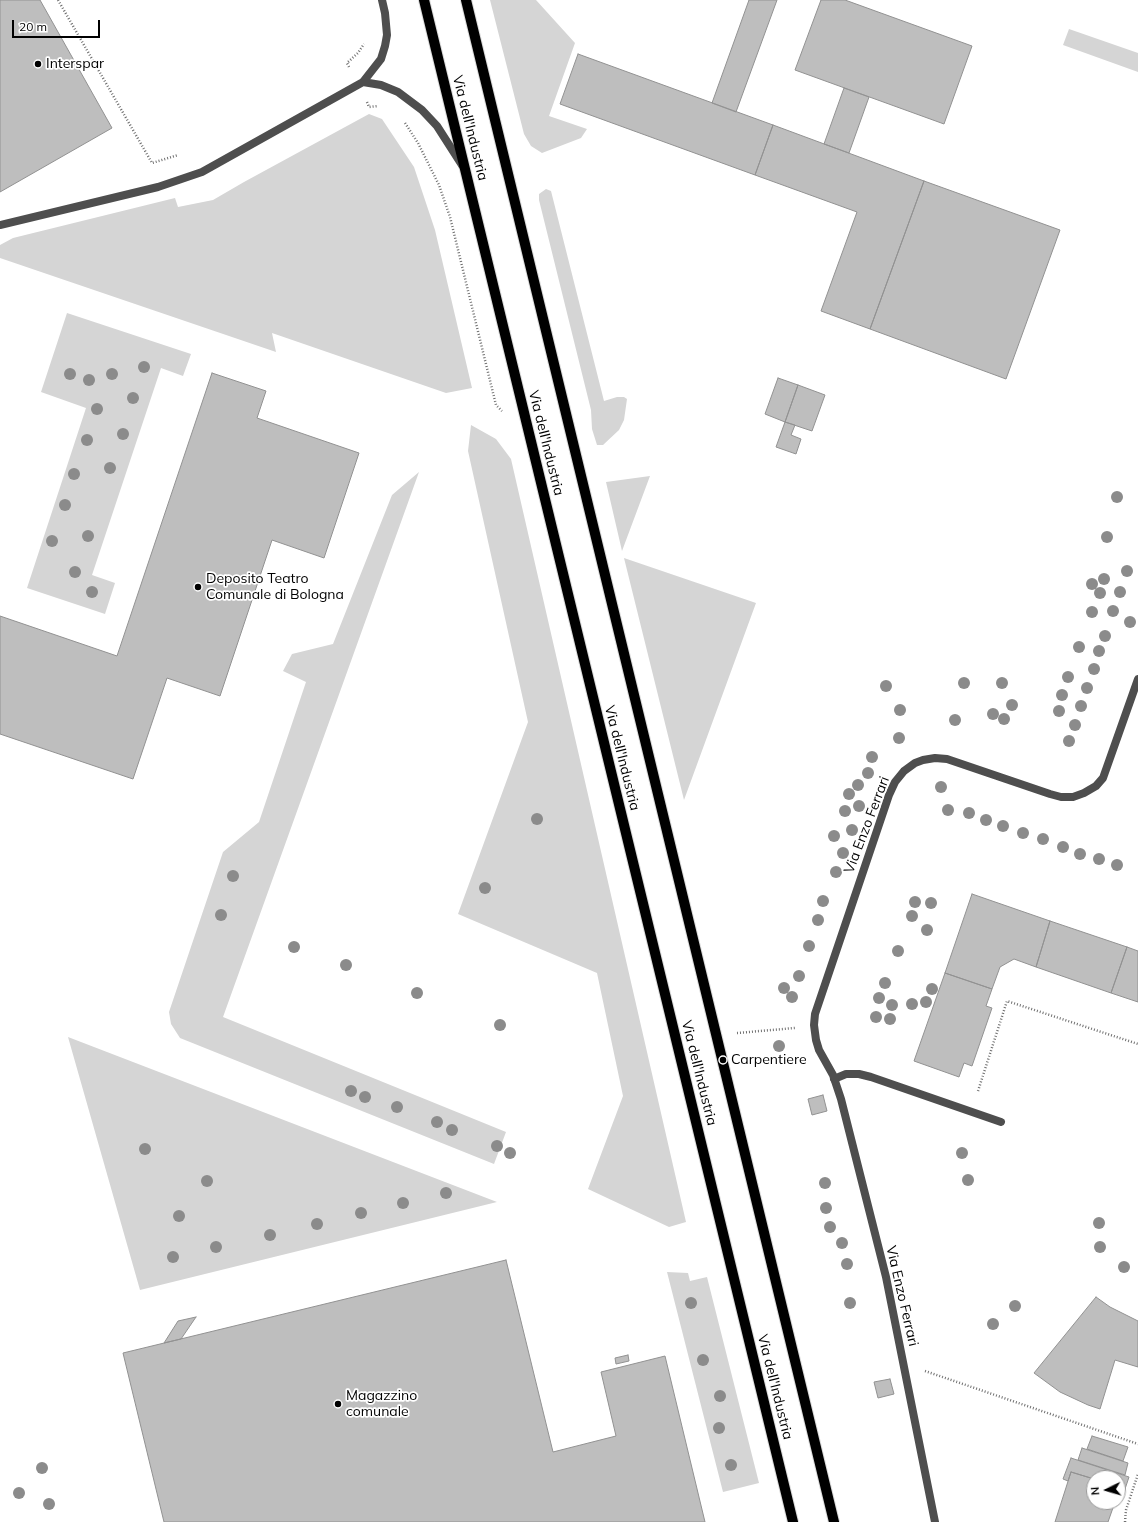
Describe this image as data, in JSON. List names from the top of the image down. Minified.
{"streets":{"main road":["Via dell'Industria"],"street":["Via Enzo Ferrari"]},"places":["Interspar","Deposito Teatro Comunale di Bologna","Carpentiere","Magazzino comunale"],"scale_bar":"20 m","north":"left"}
